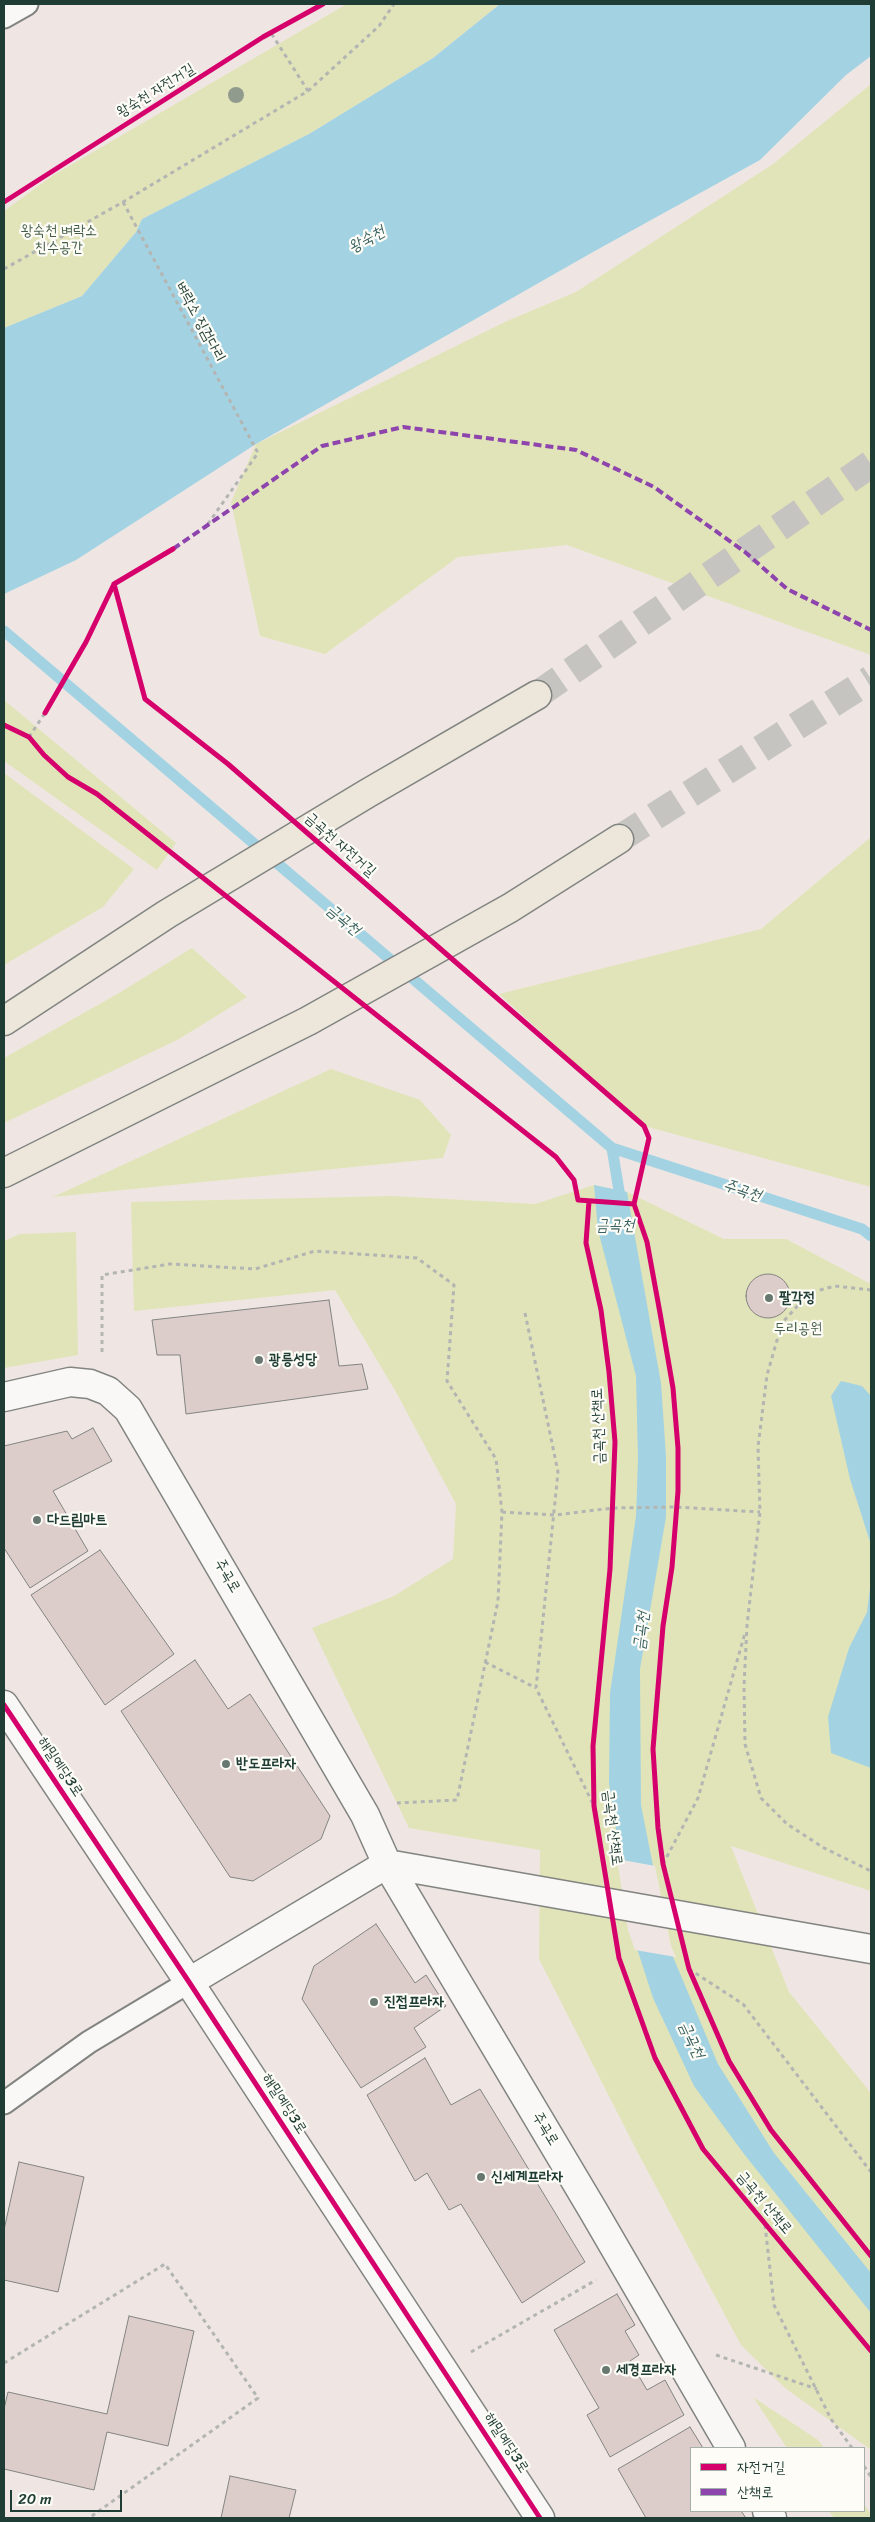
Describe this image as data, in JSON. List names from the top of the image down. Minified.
{"streets":{"street":["주곡로","해밀예당3로"],"path":["벼락소 징검다리"],"cycle path":["왕숙천 자전거길","금곡천 자전거길","금곡천 산책로"]},"water":["왕숙천","금곡천","주곡천"],"parks":["왕숙천 벼락소 친수공간","두리공원"],"places":["팔각정","광릉성당","다드림마트","반도프라자","진접프라자","신세계프라자","세경프라자"],"legend":["자전거길","산책로"],"scale_bar":"20 m"}
